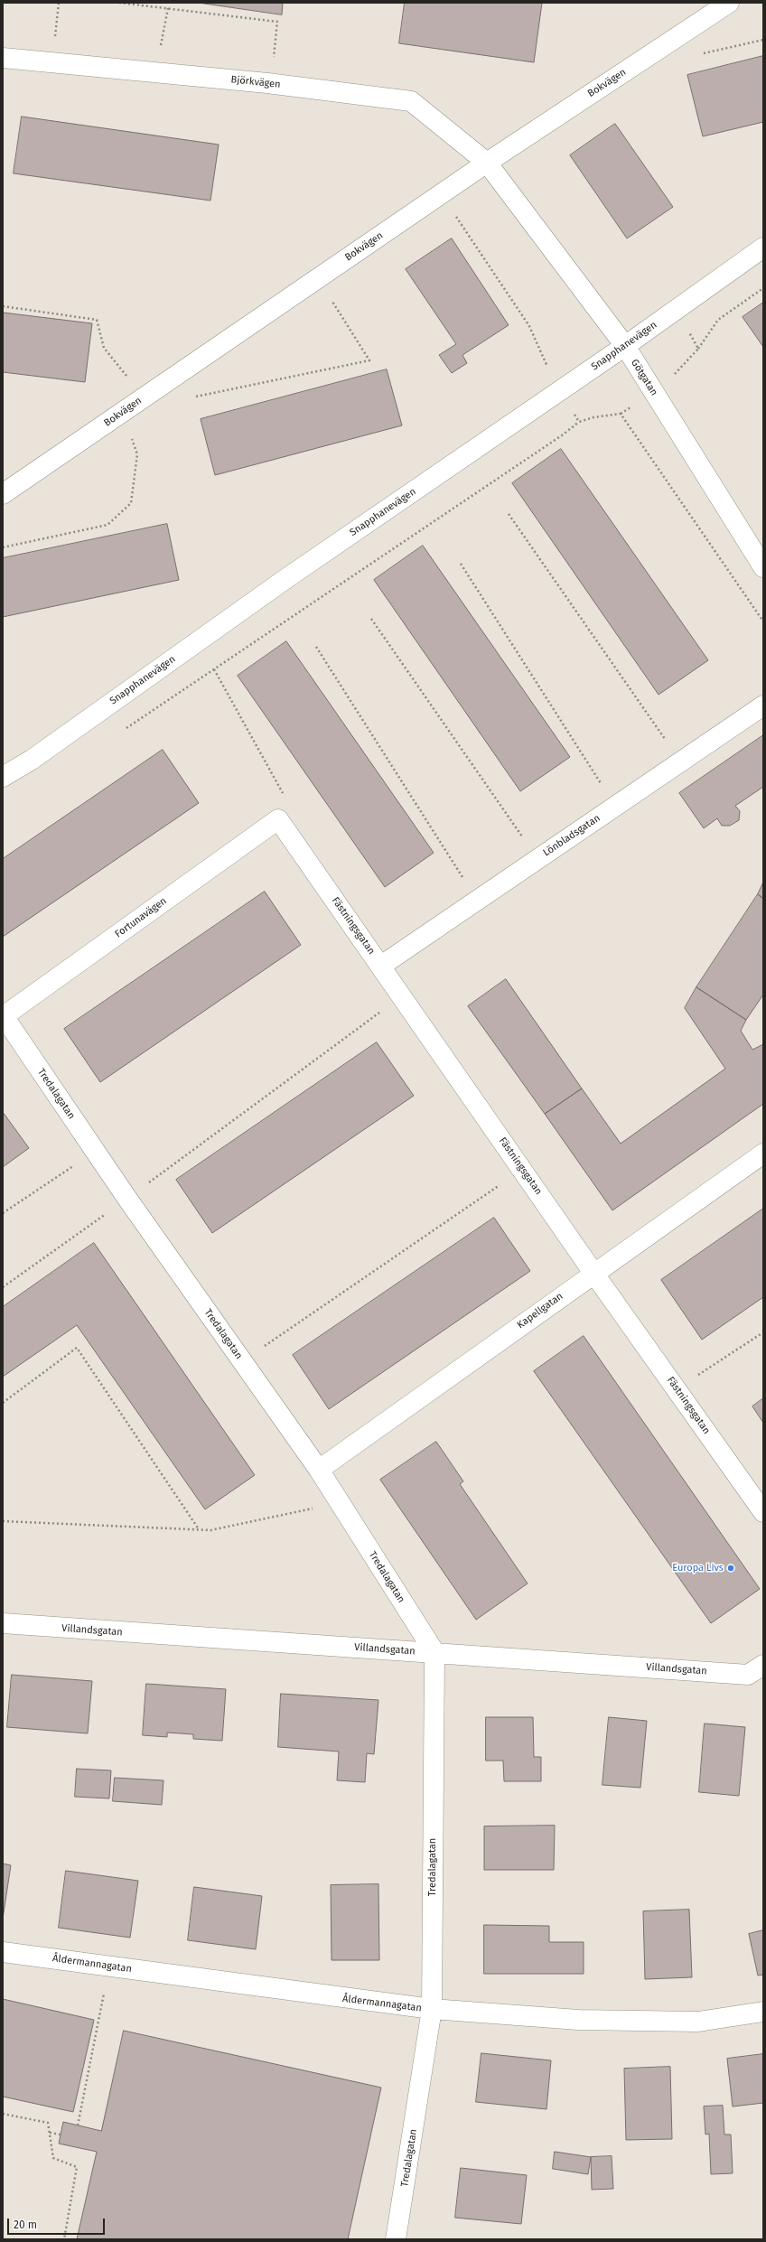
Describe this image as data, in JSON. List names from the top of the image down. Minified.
{"streets":{"street":["Björkvägen","Bokvägen","Snapphanevägen","Götgatan","Lönbladsgatan","Fortunavägen","Fästningsgatan","Tredalagatan","Kapellgatan","Villandsgatan","Åldermannagatan"]},"crossings":[["Björkvägen","Bokvägen"],["Björkvägen","Götgatan"],["Bokvägen","Götgatan"],["Snapphanevägen","Götgatan"],["Lönbladsgatan","Fästningsgatan"],["Fortunavägen","Fästningsgatan"],["Fortunavägen","Tredalagatan"],["Fästningsgatan","Kapellgatan"],["Tredalagatan","Kapellgatan"],["Tredalagatan","Villandsgatan"],["Tredalagatan","Åldermannagatan"]],"places":["Europa Livs"],"scale_bar":"20 m"}
